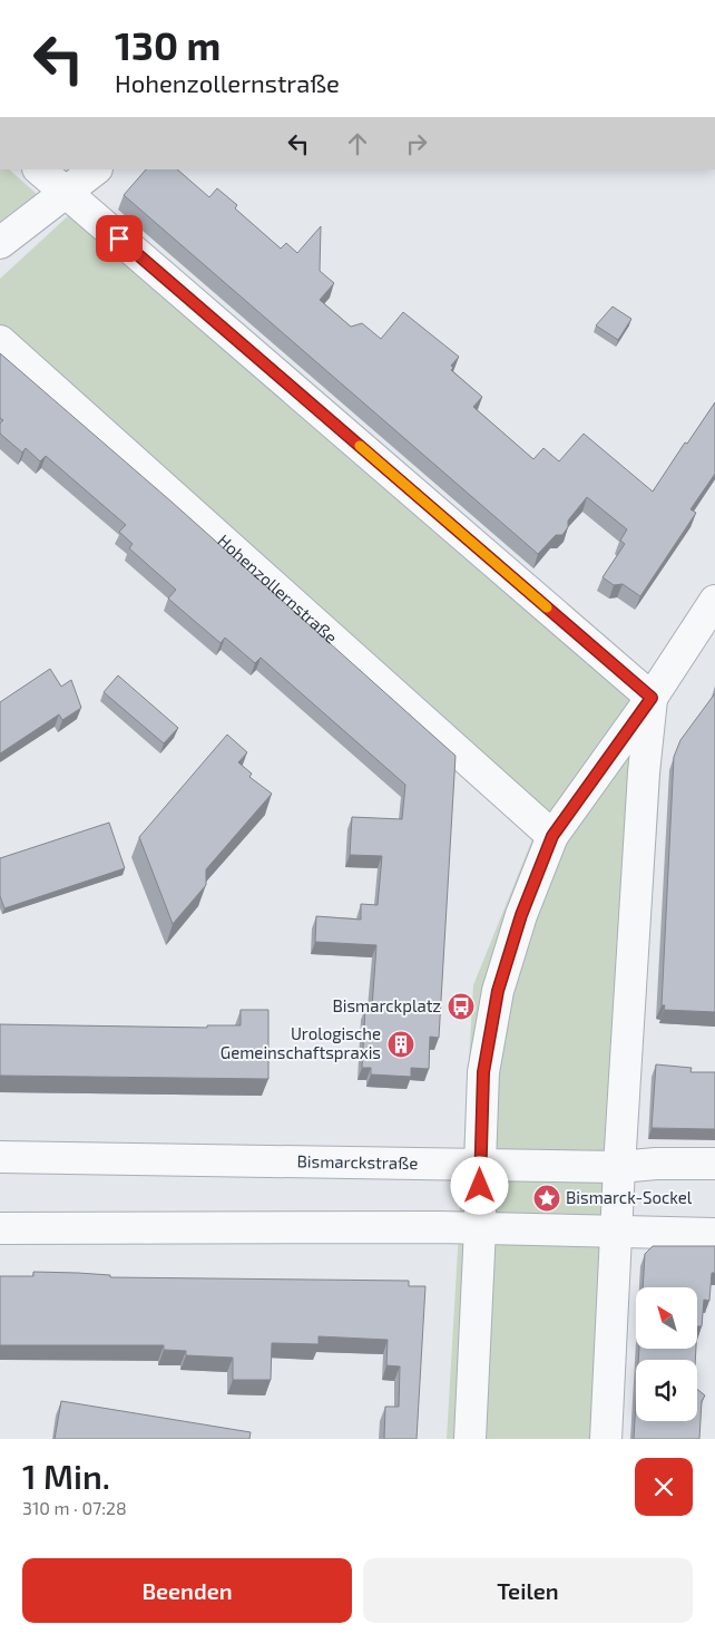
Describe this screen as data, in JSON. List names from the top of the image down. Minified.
{"streets":{"street":["Hohenzollernstraße","Bismarckstraße"]},"places":{"bus stop":["Bismarckplatz"],"building":["Urologische Gemeinschaftspraxis"],"place":["Bismarck-Sockel"]},"north":"top left","page":{"turn":["130 m","Hohenzollernstraße"],"heading":["1 Min.","310 m · 07:28"],"buttons":["Beenden","Teilen"]}}
